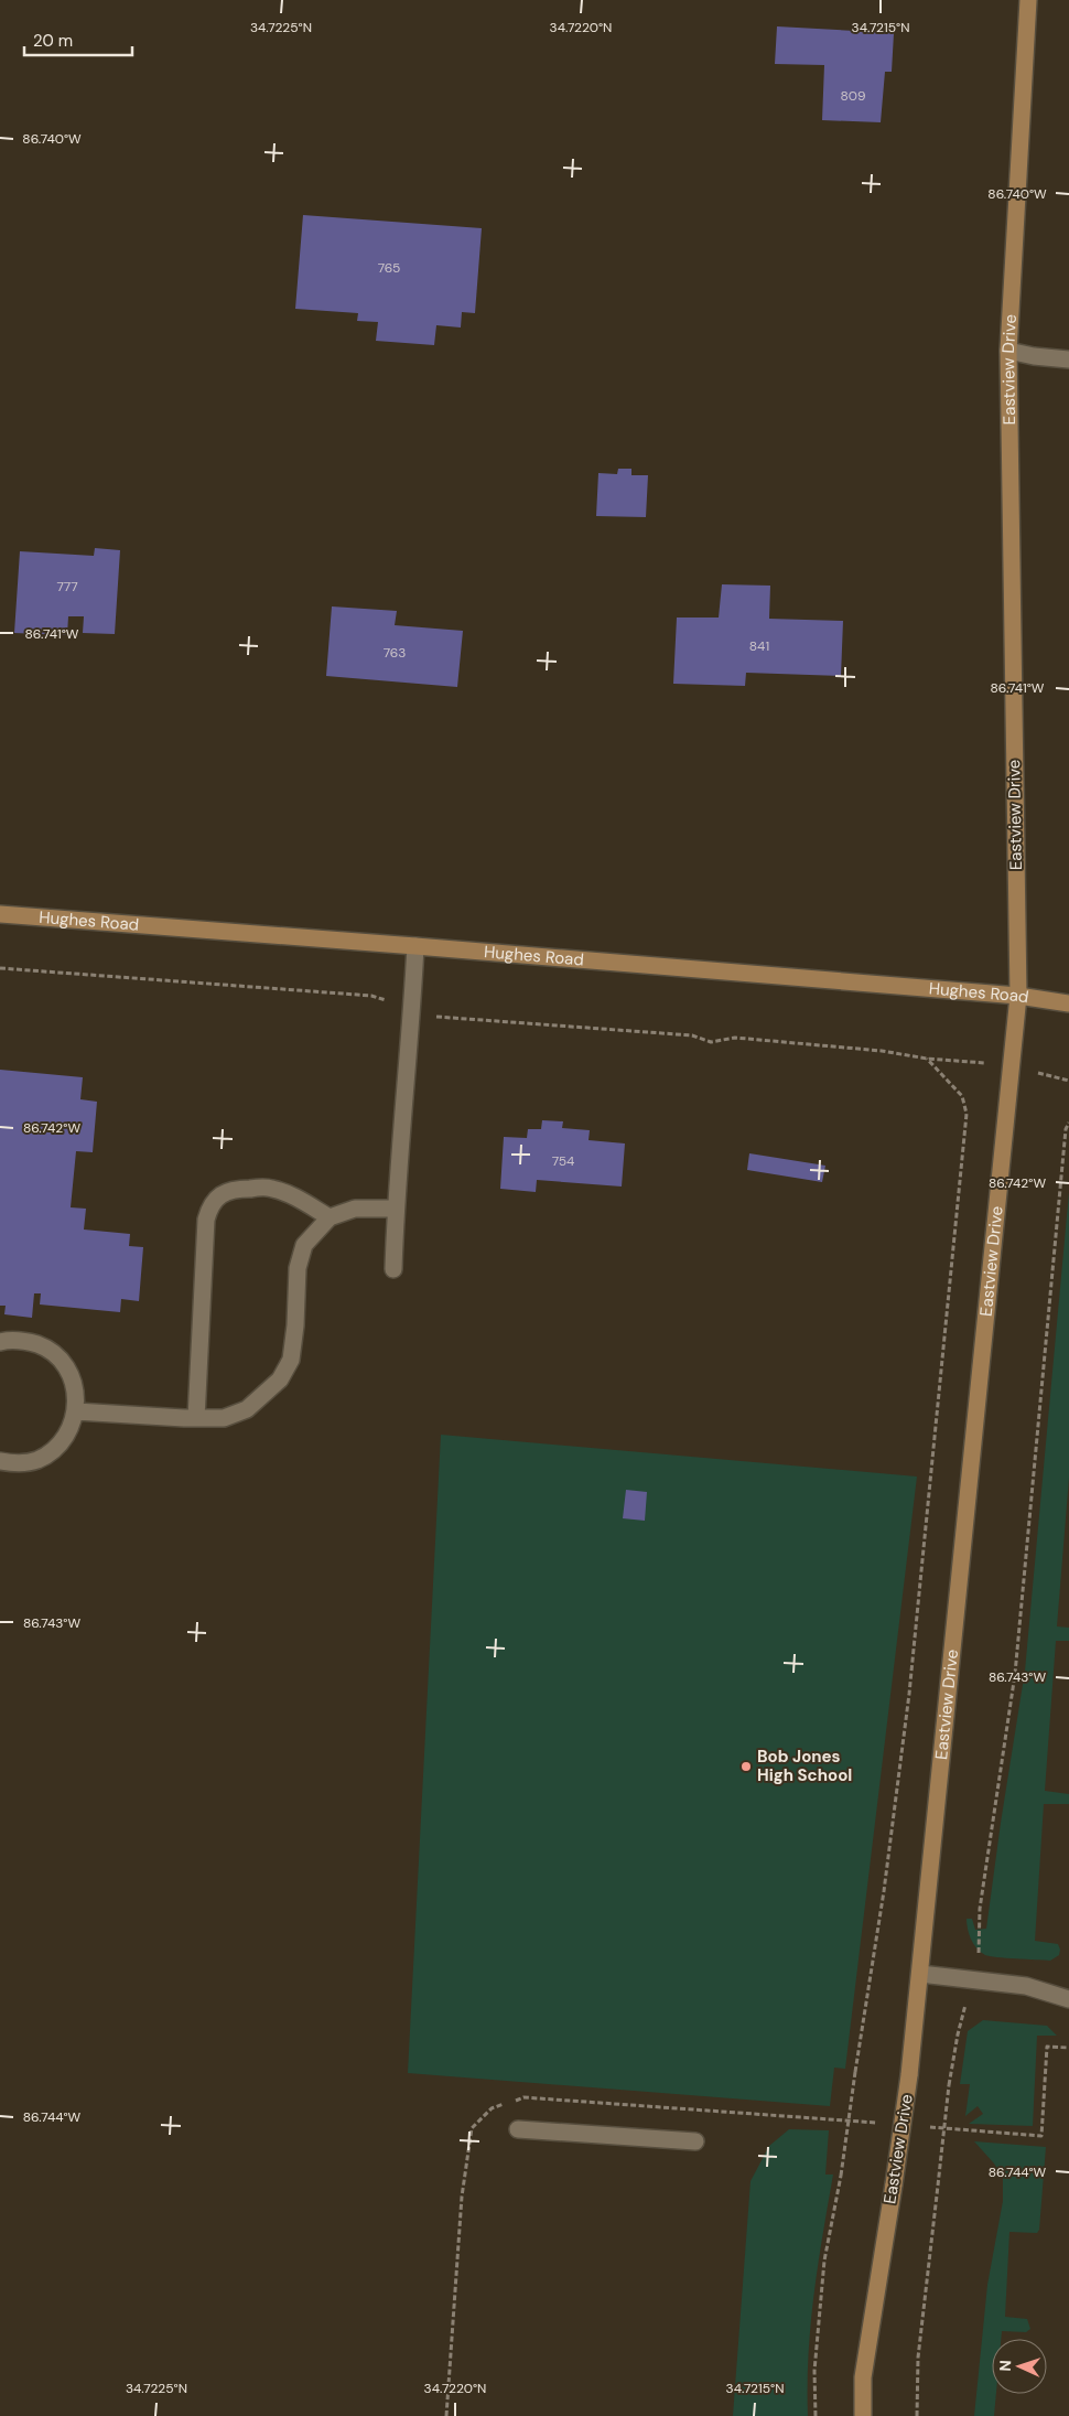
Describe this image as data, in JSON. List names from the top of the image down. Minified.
{"streets":{"street":["Eastview Drive","Hughes Road"]},"crossings":[["Eastview Drive","Hughes Road"]],"places":["Bob Jones High School"],"house_numbers":["809","765","777","841","763","754"],"scale_bar":"20 m","north":"left","coordinates":["34.7225°N","34.7220°N","34.7215°N","86.740°W","86.741°W","86.742°W","86.743°W","86.744°W"]}
